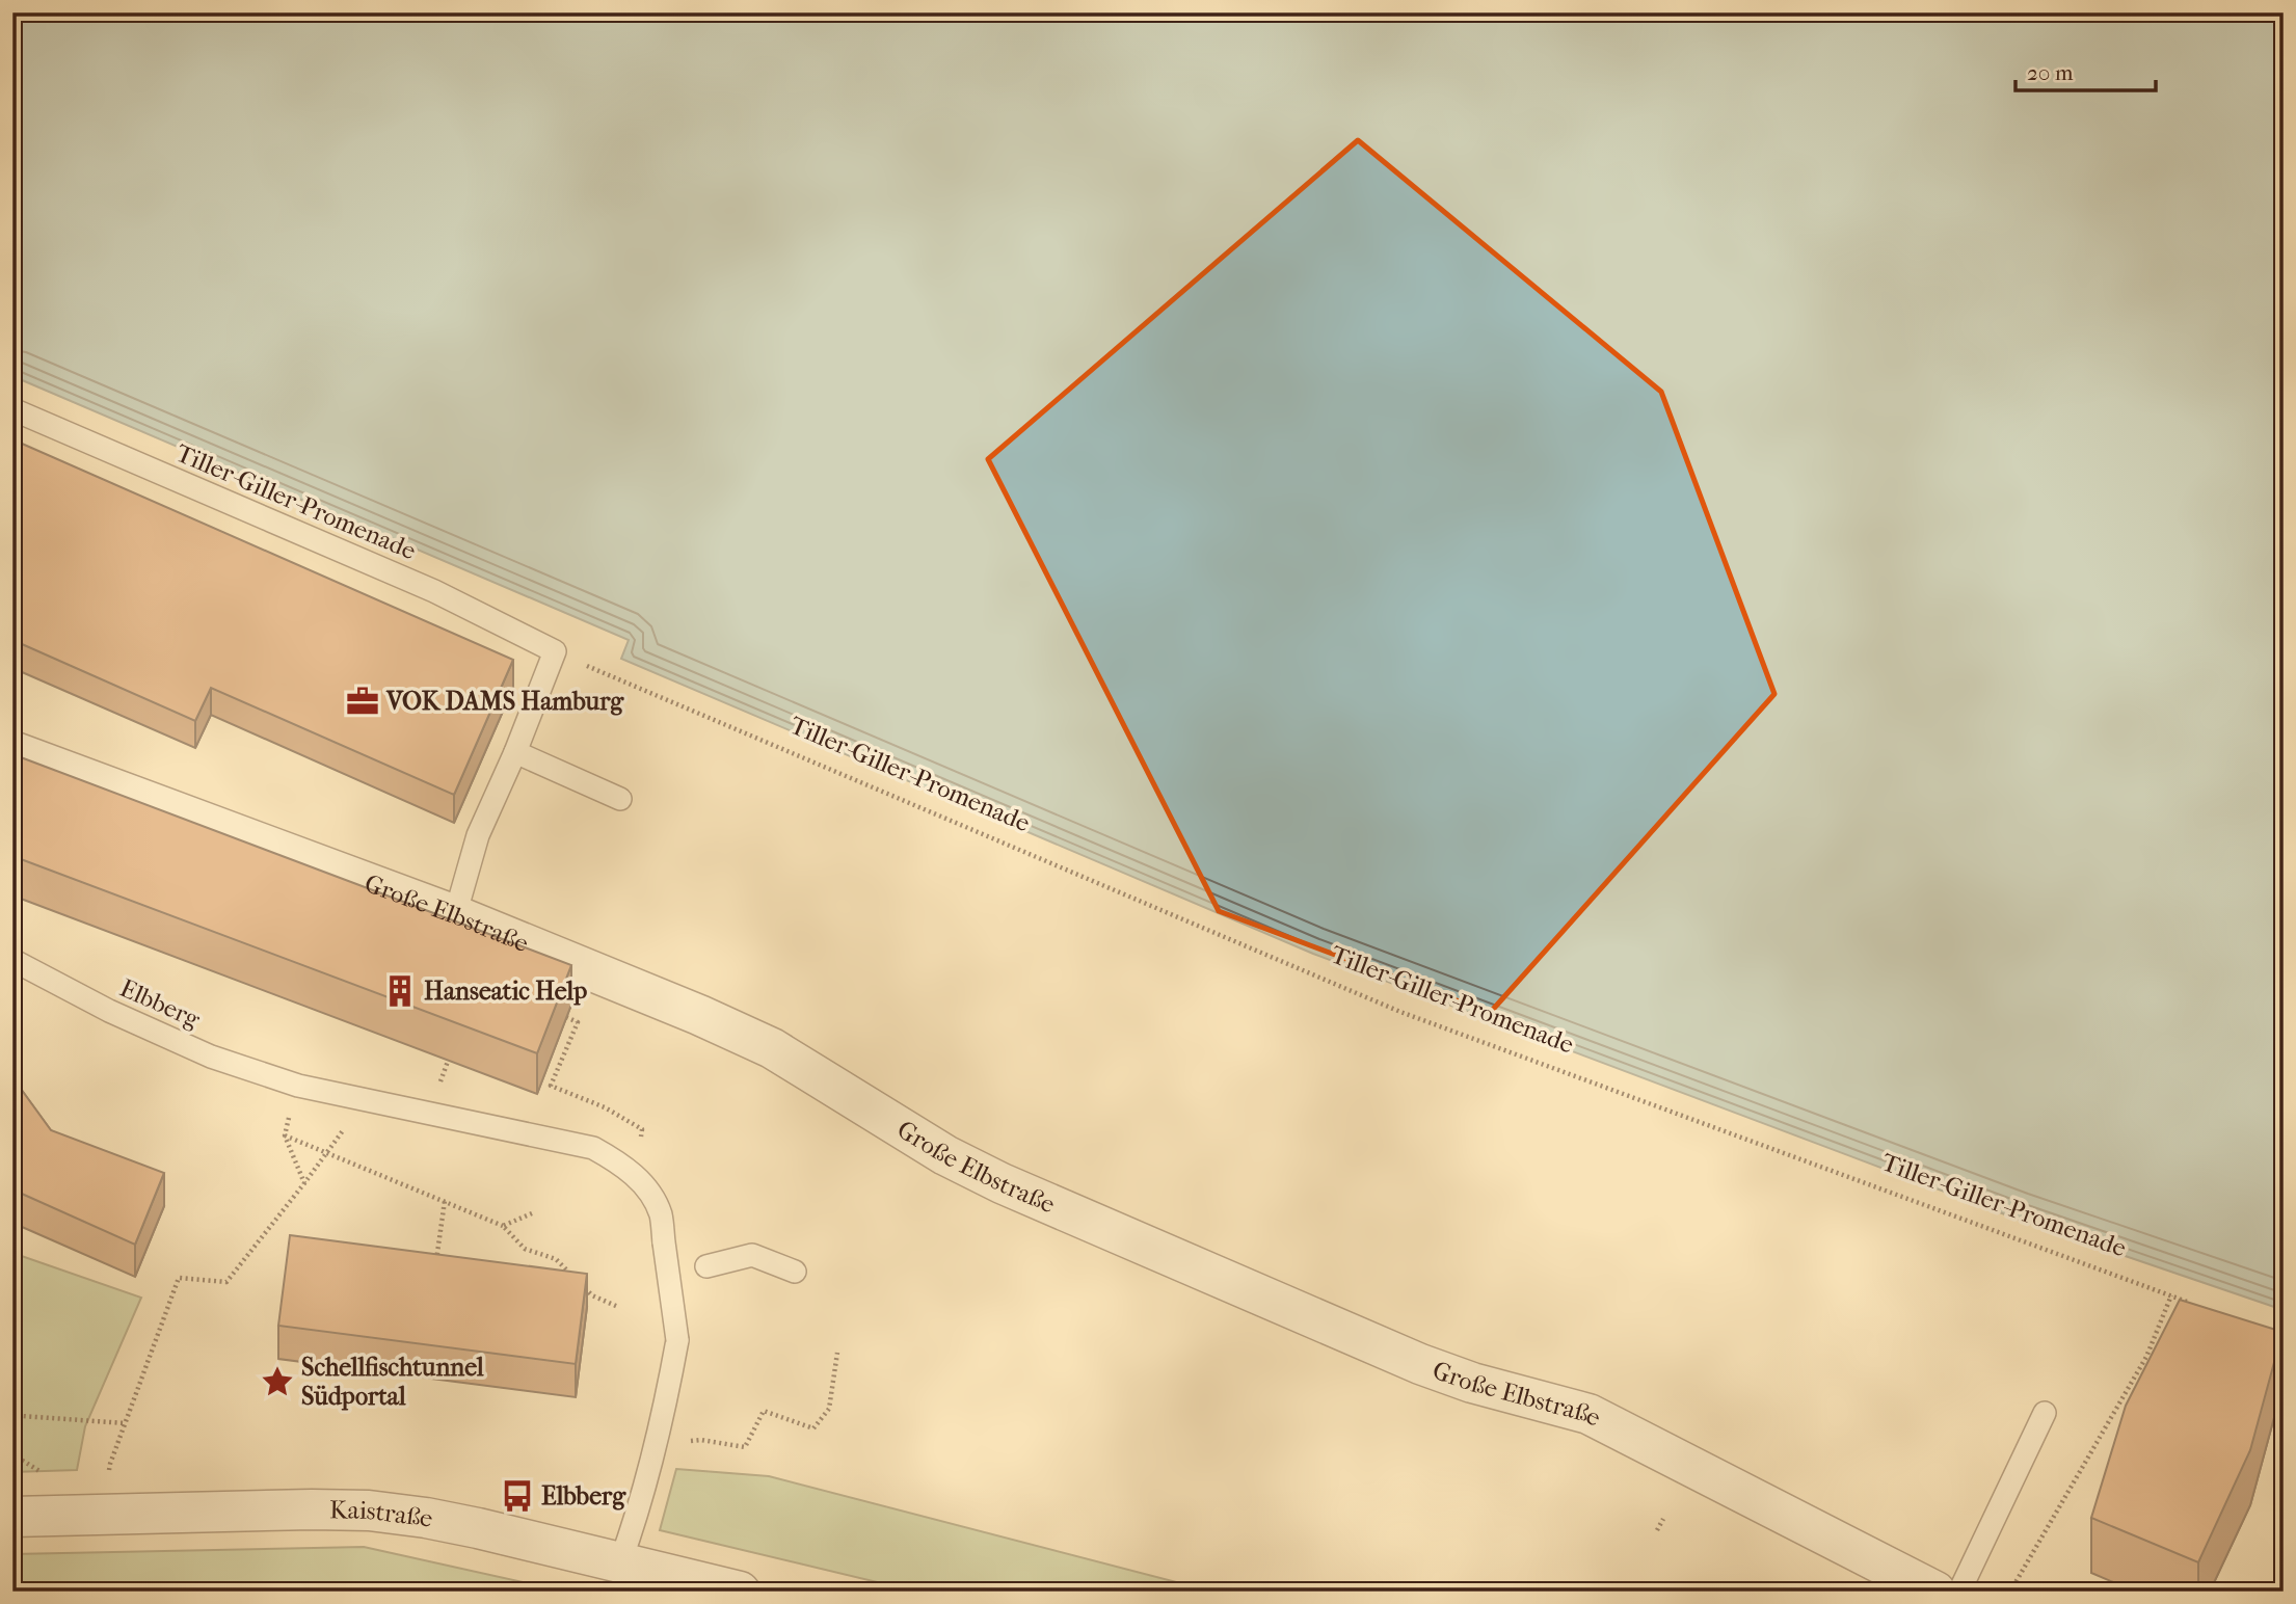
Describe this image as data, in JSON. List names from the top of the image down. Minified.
{"streets":{"street":["Große Elbstraße","Kaistraße"],"lane":["Tiller-Giller-Promenade","Elbberg"]},"crossings":[["Elbberg","Kaistraße"]],"places":{"office":["VOK DAMS Hamburg"],"building":["Hanseatic Help"],"place":["Schellfischtunnel Südportal"],"bus stop":["Elbberg"]},"scale_bar":"20 m"}
